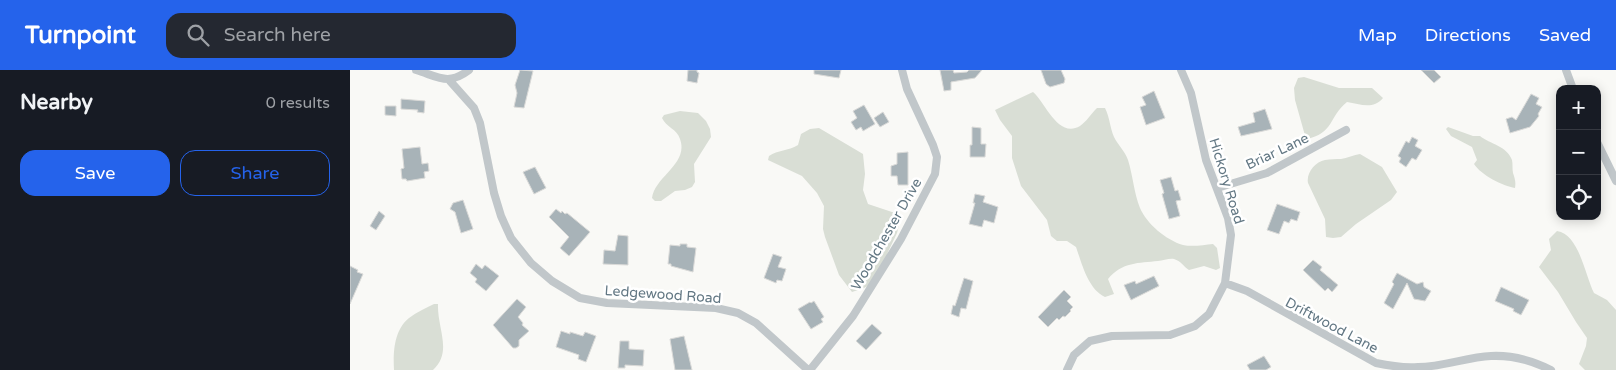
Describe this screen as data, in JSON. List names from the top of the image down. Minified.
{"streets":{"street":["Briar Lane","Hickory Road","Woodchester Drive","Ledgewood Road","Driftwood Lane"]},"crossings":[["Briar Lane","Hickory Road"],["Hickory Road","Driftwood Lane"],["Woodchester Drive","Ledgewood Road"]],"page":{"header":"Turnpoint","search":"Search here","nav":["Map","Directions","Saved"],"heading":["Nearby","0 results"],"map_buttons":["+","−"],"buttons":["Save","Share"]}}
